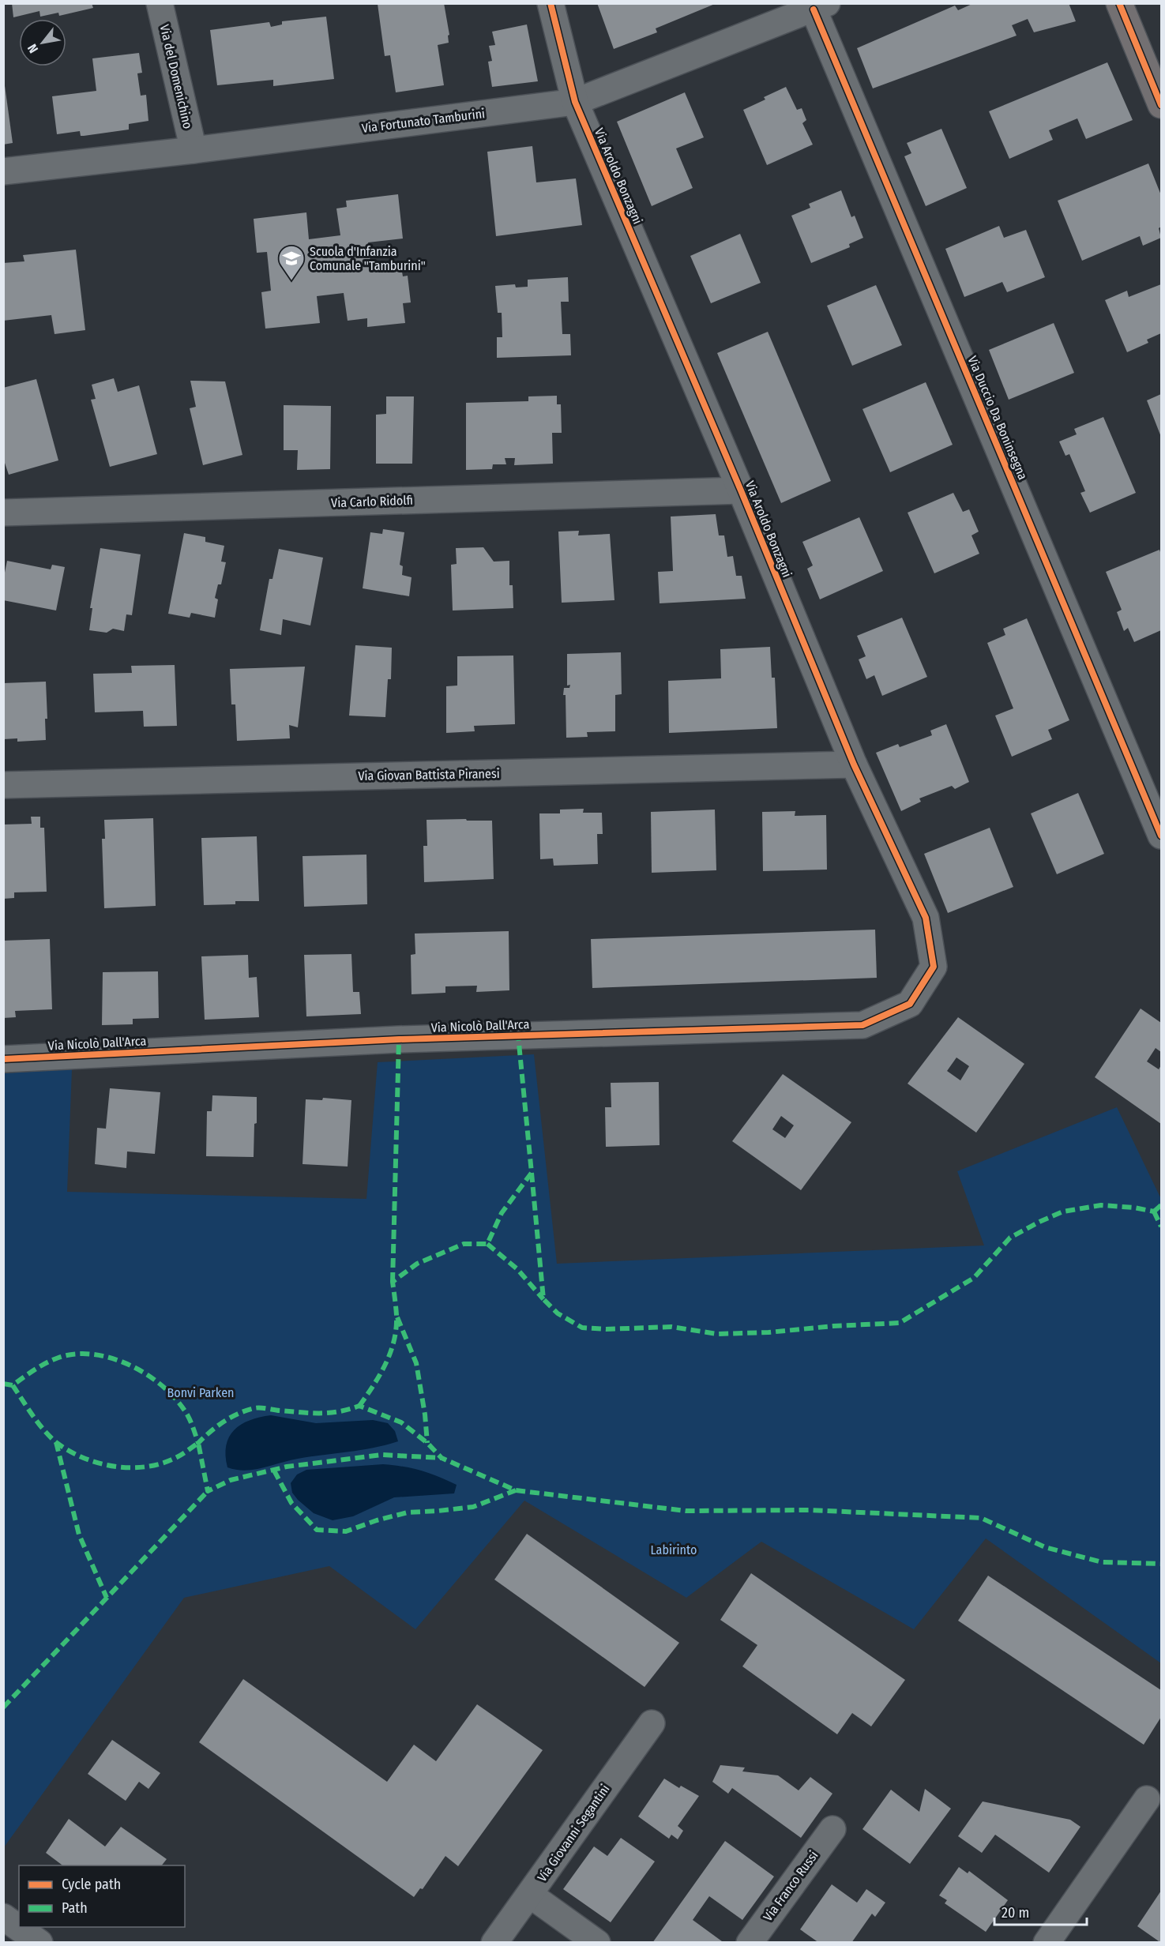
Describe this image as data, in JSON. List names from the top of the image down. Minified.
{"streets":{"street":["Via del Domenichino","Via Fortunato Tamburini","Via Aroldo Bonzagni","Via Duccio Da Boninsegna","Via Carlo Ridolfi","Via Giovan Battista Piranesi","Via Nicolò Dall'Arca","Via Giovanni Segantini","Via Franco Russi"]},"crossings":[["Via del Domenichino","Via Fortunato Tamburini"],["Via Fortunato Tamburini","Via Aroldo Bonzagni"],["Via Fortunato Tamburini","Via Duccio Da Boninsegna"],["Via Aroldo Bonzagni","Via Carlo Ridolfi"],["Via Aroldo Bonzagni","Via Giovan Battista Piranesi"],["Via Aroldo Bonzagni","Via Nicolò Dall'Arca"]],"parks":["Bonvi Parken","Labirinto"],"places":{"school or university":["Scuola d'Infanzia Comunale \"Tamburini\""]},"legend":["Cycle path","Path"],"scale_bar":"20 m","north":"bottom left"}
